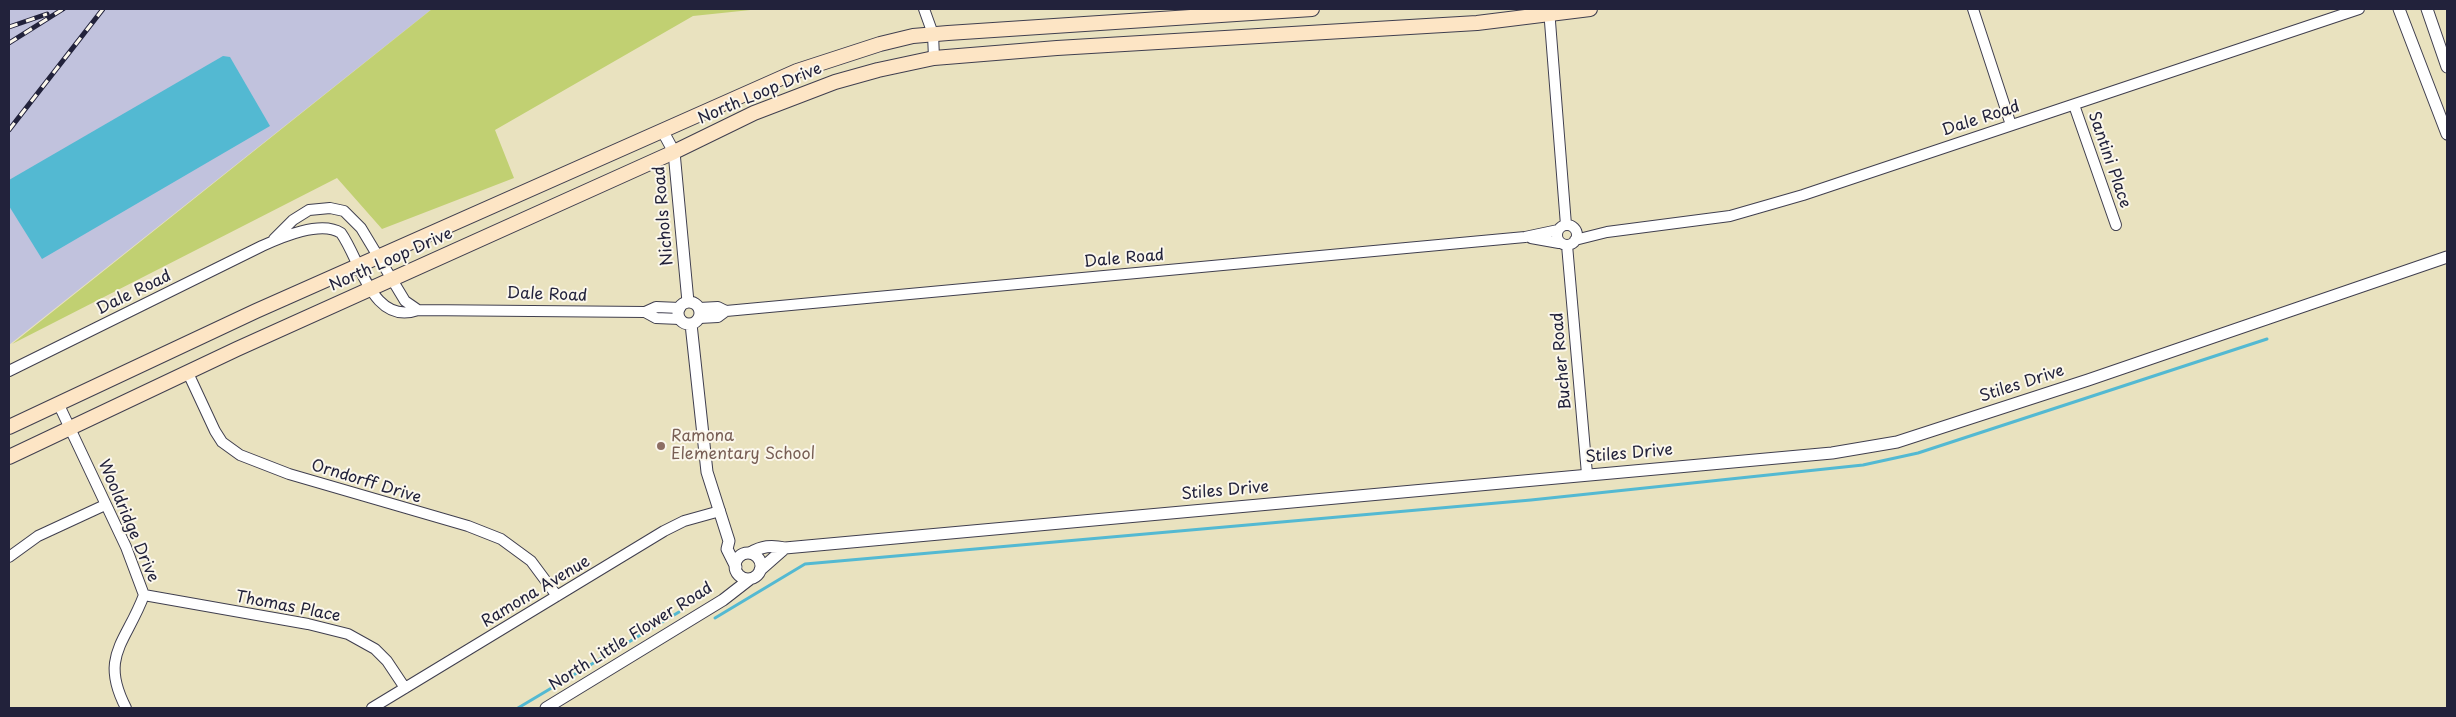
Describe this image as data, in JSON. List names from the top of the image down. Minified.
{"streets":{"main road":["North Loop Drive"],"street":["Dale Road","Santini Place","Nichols Road","Bucher Road","Stiles Drive","Orndorff Drive","Wooldridge Drive","Ramona Avenue","Thomas Place","North Little Flower Road"]},"crossings":[["North Loop Drive","Dale Road"],["North Loop Drive","Nichols Road"],["North Loop Drive","Orndorff Drive"],["North Loop Drive","Wooldridge Drive"],["Dale Road","Santini Place"],["Dale Road","Nichols Road"],["Dale Road","Bucher Road"],["Bucher Road","Stiles Drive"],["Stiles Drive","North Little Flower Road"],["Orndorff Drive","Ramona Avenue"],["Wooldridge Drive","Thomas Place"],["Ramona Avenue","Thomas Place"]],"places":["Ramona Elementary School"]}
